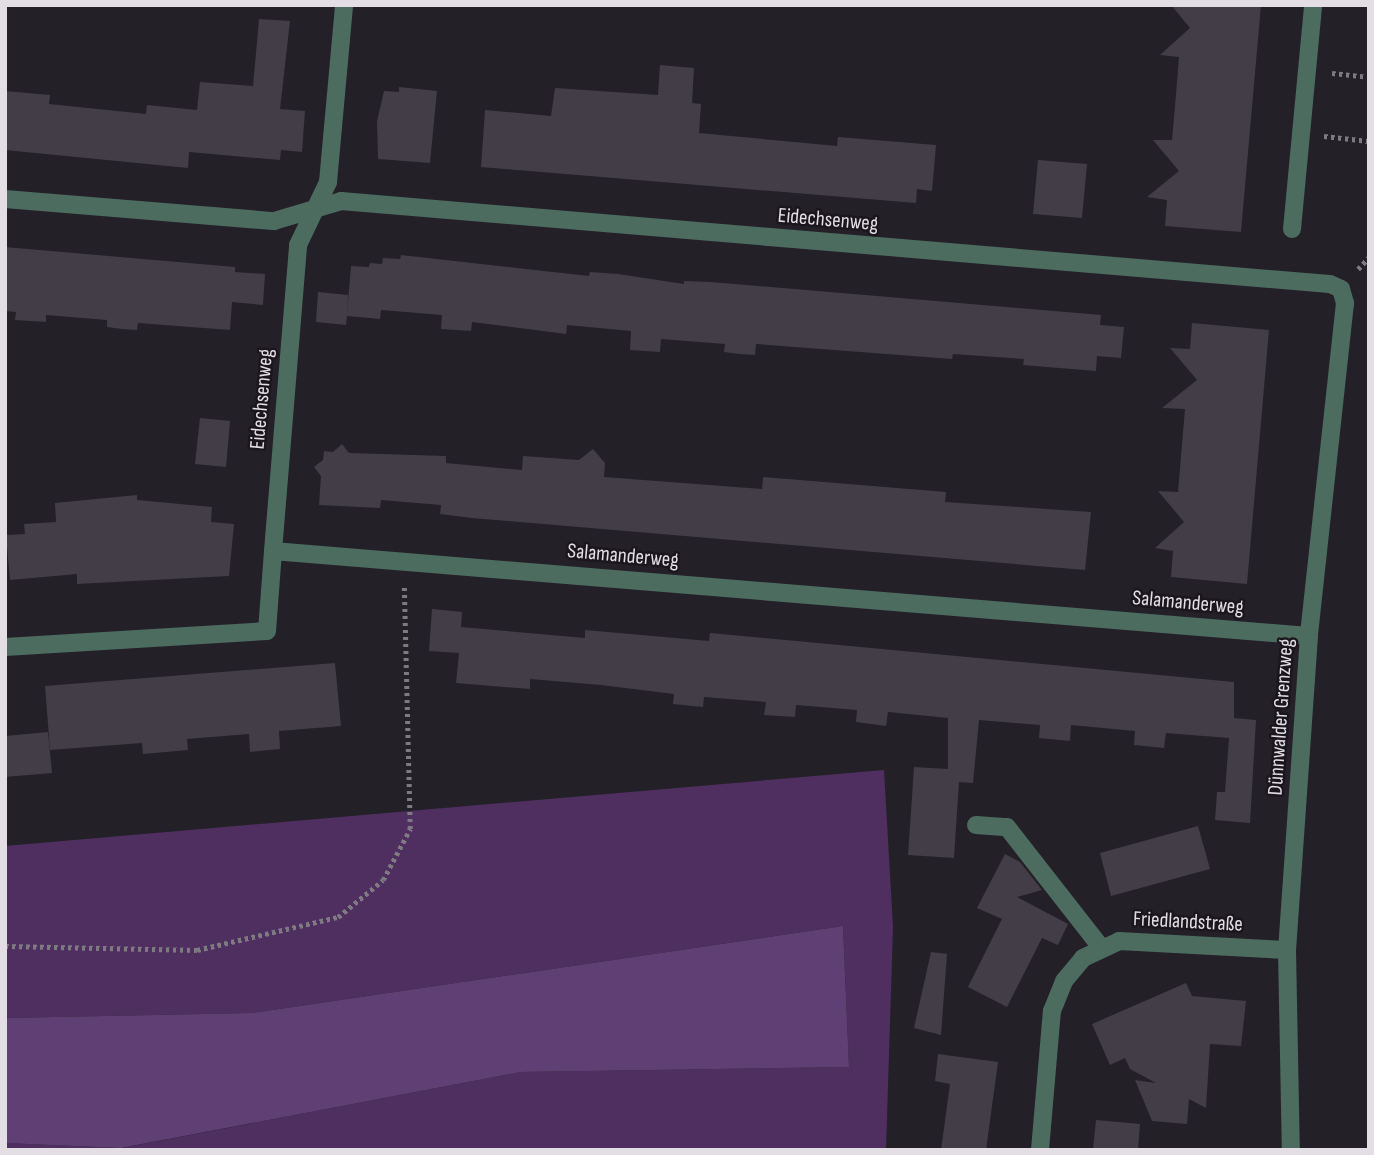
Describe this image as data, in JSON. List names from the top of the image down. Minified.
{"streets":{"street":["Eidechsenweg","Salamanderweg","Dünnwalder Grenzweg","Friedlandstraße"]},"crossings":[["Eidechsenweg","Salamanderweg"],["Eidechsenweg","Dünnwalder Grenzweg"],["Salamanderweg","Dünnwalder Grenzweg"],["Dünnwalder Grenzweg","Friedlandstraße"]]}
